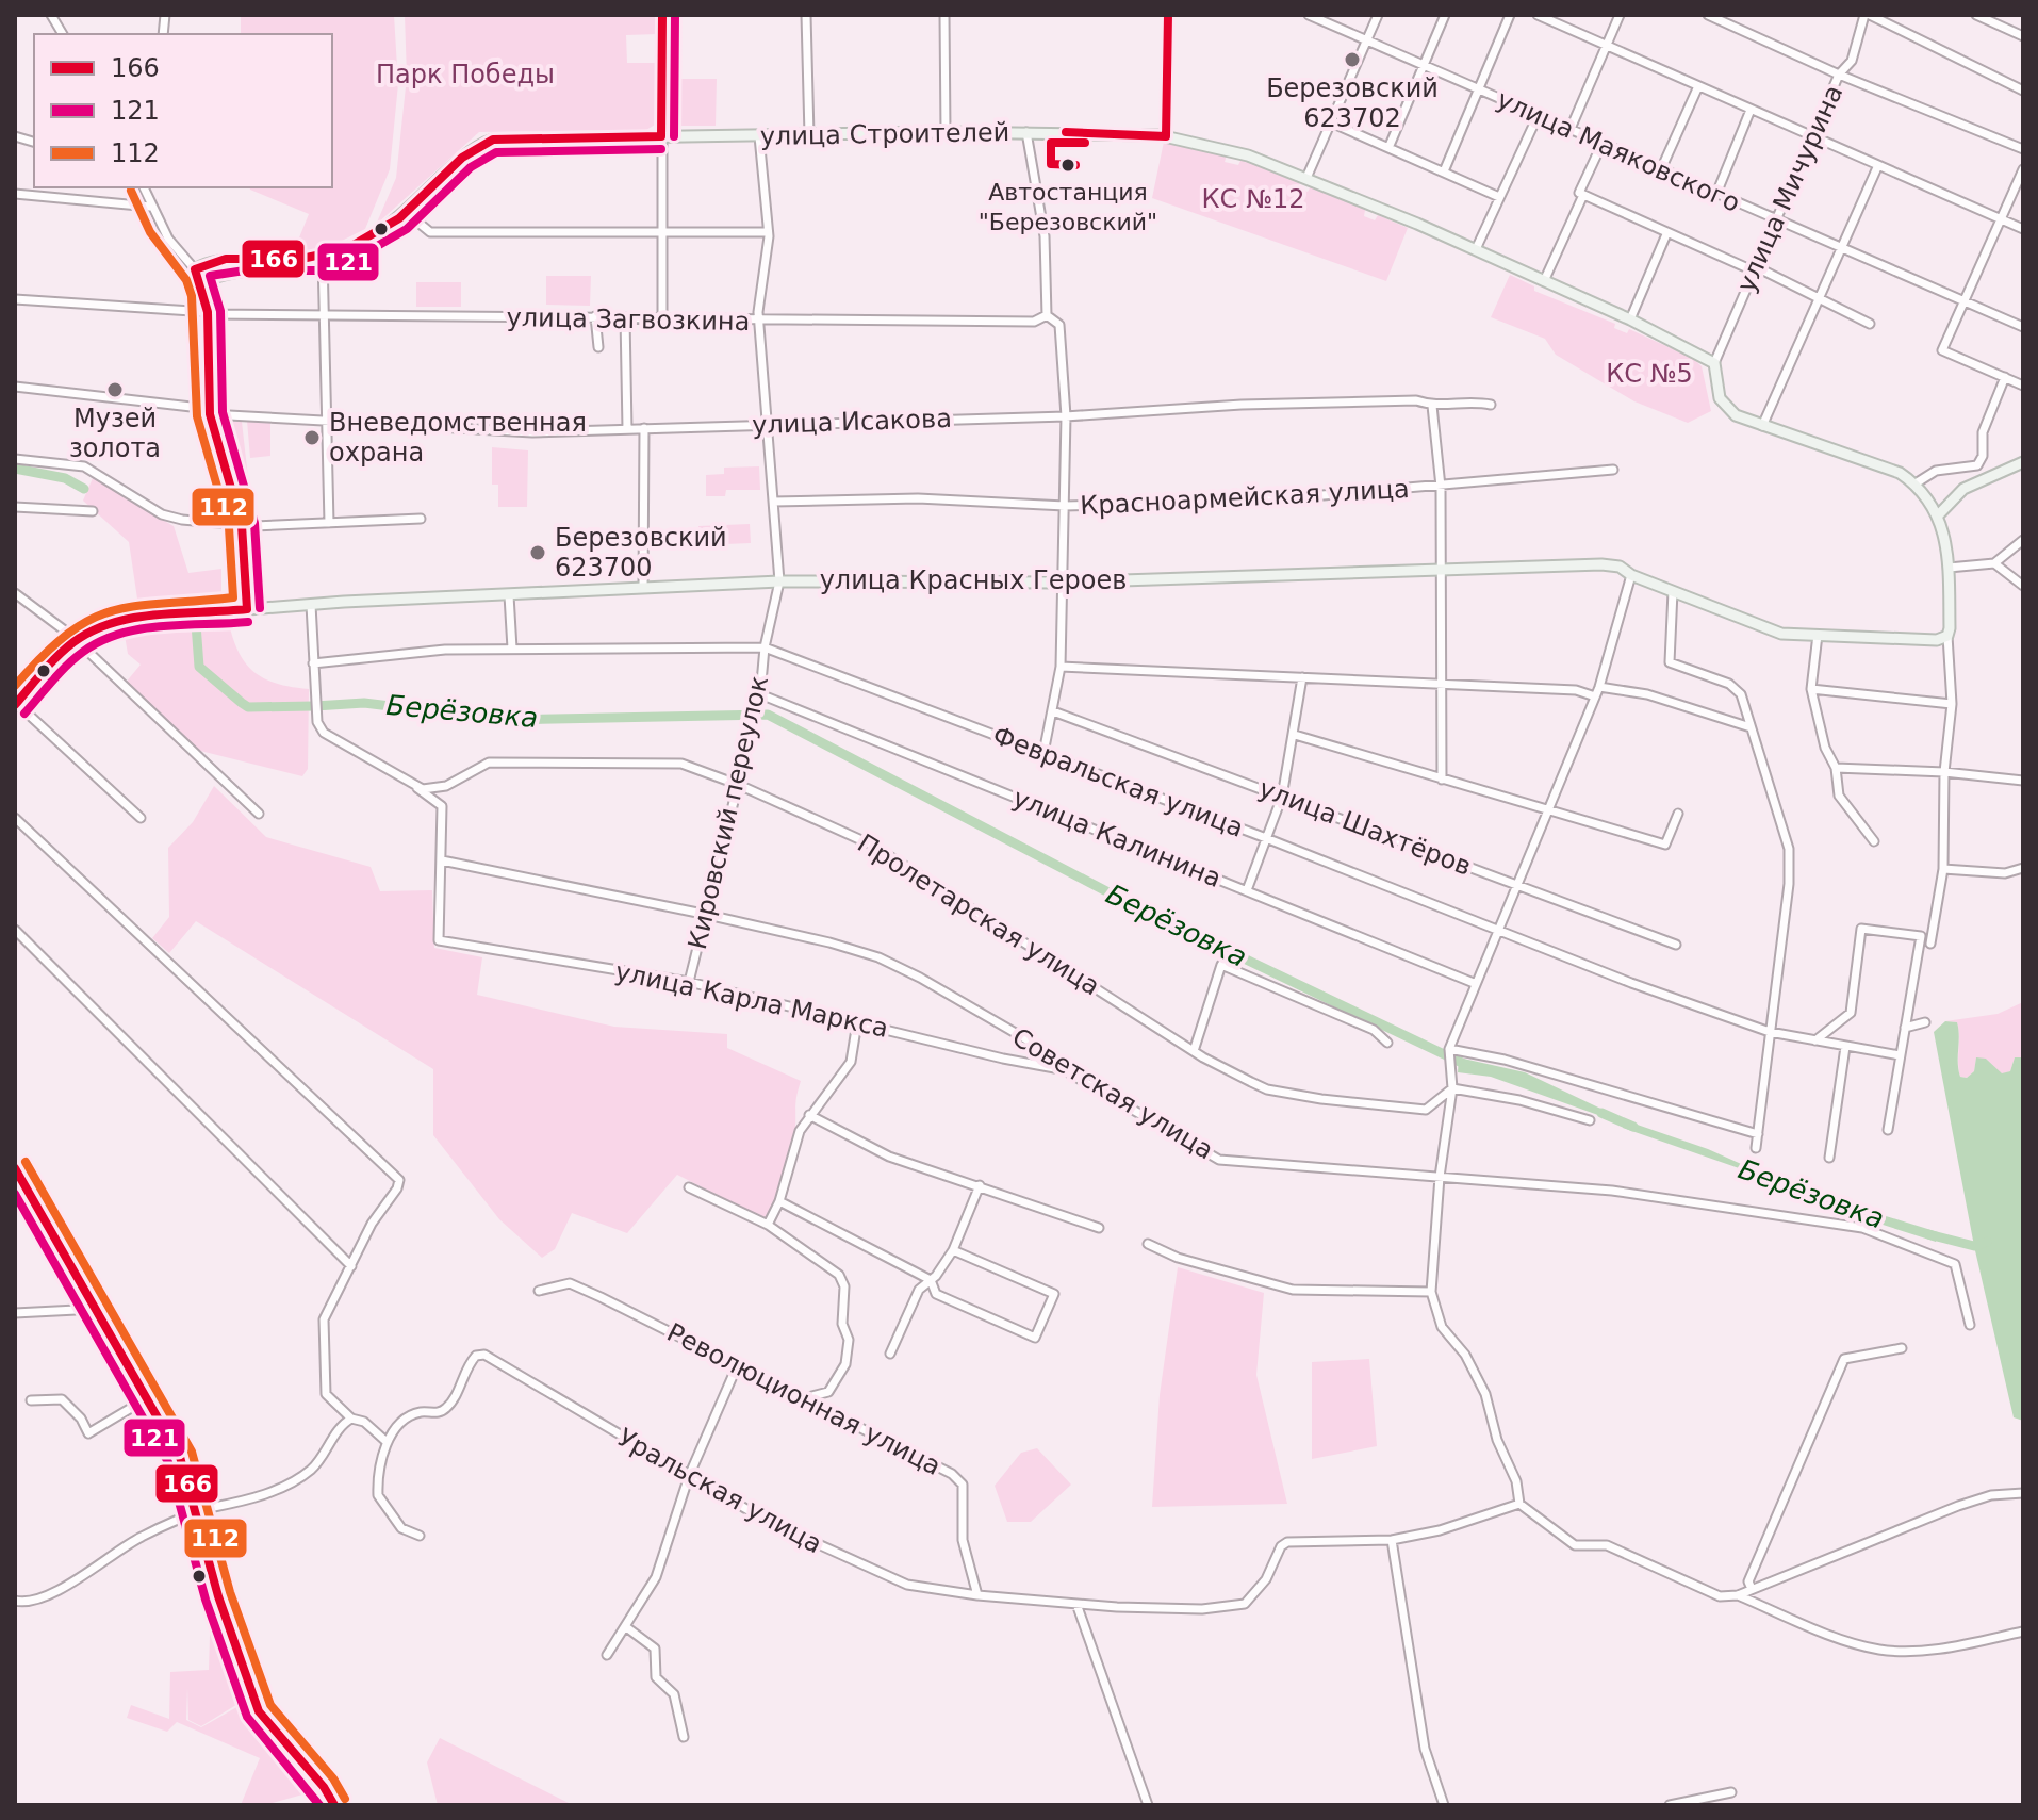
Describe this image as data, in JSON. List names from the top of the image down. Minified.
{"streets":{"main road":["улица Строителей","улица Красных Героев"],"street":["улица Маяковского","улица Мичурина","улица Загвозкина","улица Исакова","Красноармейская улица","Февральская улица","Кировский переулок","улица Шахтёров","улица Калинина","Пролетарская улица","улица Карла Маркса","Советская улица","Революционная улица","Уральская улица"]},"crossings":[["улица Строителей","улица Мичурина"],["улица Строителей","Кировский переулок"],["улица Маяковского","улица Мичурина"],["улица Загвозкина","Кировский переулок"],["улица Исакова","Кировский переулок"],["Красноармейская улица","Кировский переулок"],["улица Красных Героев","Кировский переулок"],["Февральская улица","Кировский переулок"],["Кировский переулок","улица Калинина"],["Кировский переулок","Пролетарская улица"],["Кировский переулок","улица Карла Маркса"],["Кировский переулок","Советская улица"],["улица Карла Маркса","Советская улица"],["Революционная улица","Уральская улица"]],"water":["Берёзовка"],"parks":["Парк Победы","КС №12","КС №5"],"places":["Березовский 623702","Автостанция \"Березовский\"","Музей золота","Вневедомственная охрана","Березовский 623700"],"lines":["transit line 166","transit line 121","transit line 112"],"legend":["166","121","112"]}
